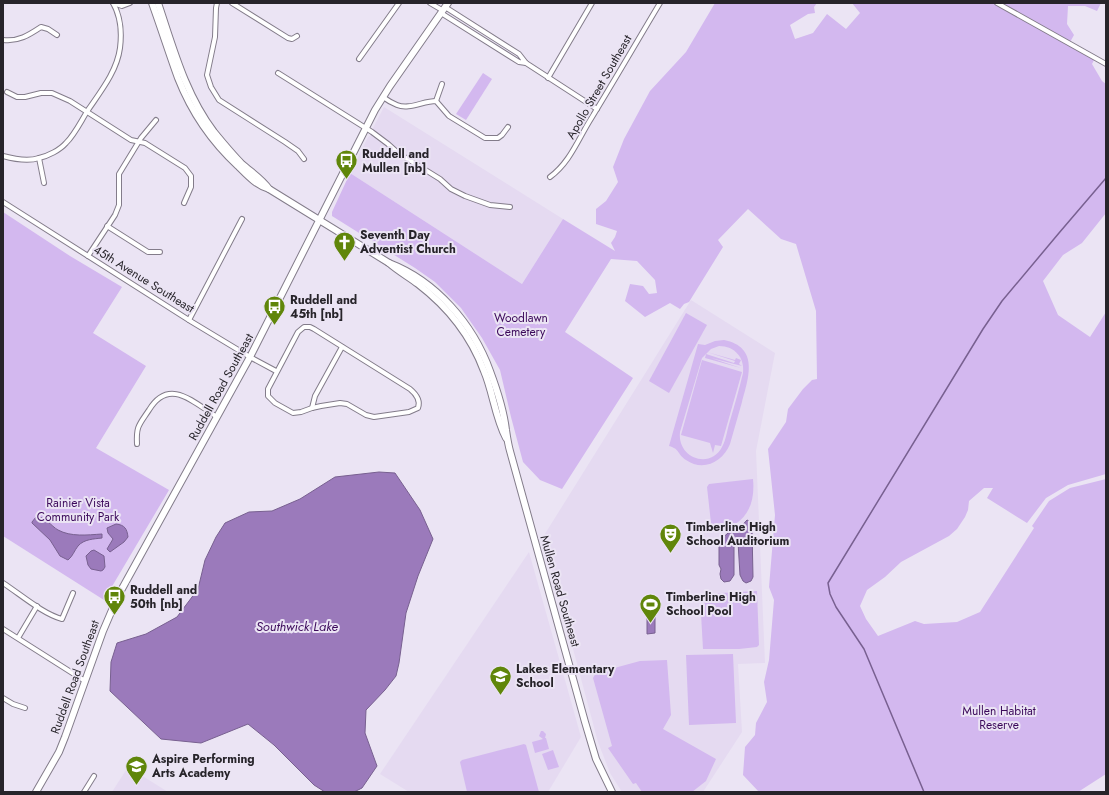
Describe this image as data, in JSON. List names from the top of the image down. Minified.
{"streets":{"street":["Apollo Street Southeast","45th Avenue Southeast","Ruddell Road Southeast","Mullen Road Southeast"]},"crossings":[["45th Avenue Southeast","Ruddell Road Southeast"],["Ruddell Road Southeast","Mullen Road Southeast"]],"water":["Southwick Lake"],"parks":["Woodlawn Cemetery","Rainier Vista Community Park","Mullen Habitat Reserve"],"places":{"bus stop":["Ruddell and Mullen [nb]","Ruddell and 45th [nb]","Ruddell and 50th [nb]"],"church":["Seventh Day Adventist Church"],"theatre":["Timberline High School Auditorium"],"sports":["Timberline High School Pool"],"school or university":["Lakes Elementary School","Aspire Performing Arts Academy"]}}
